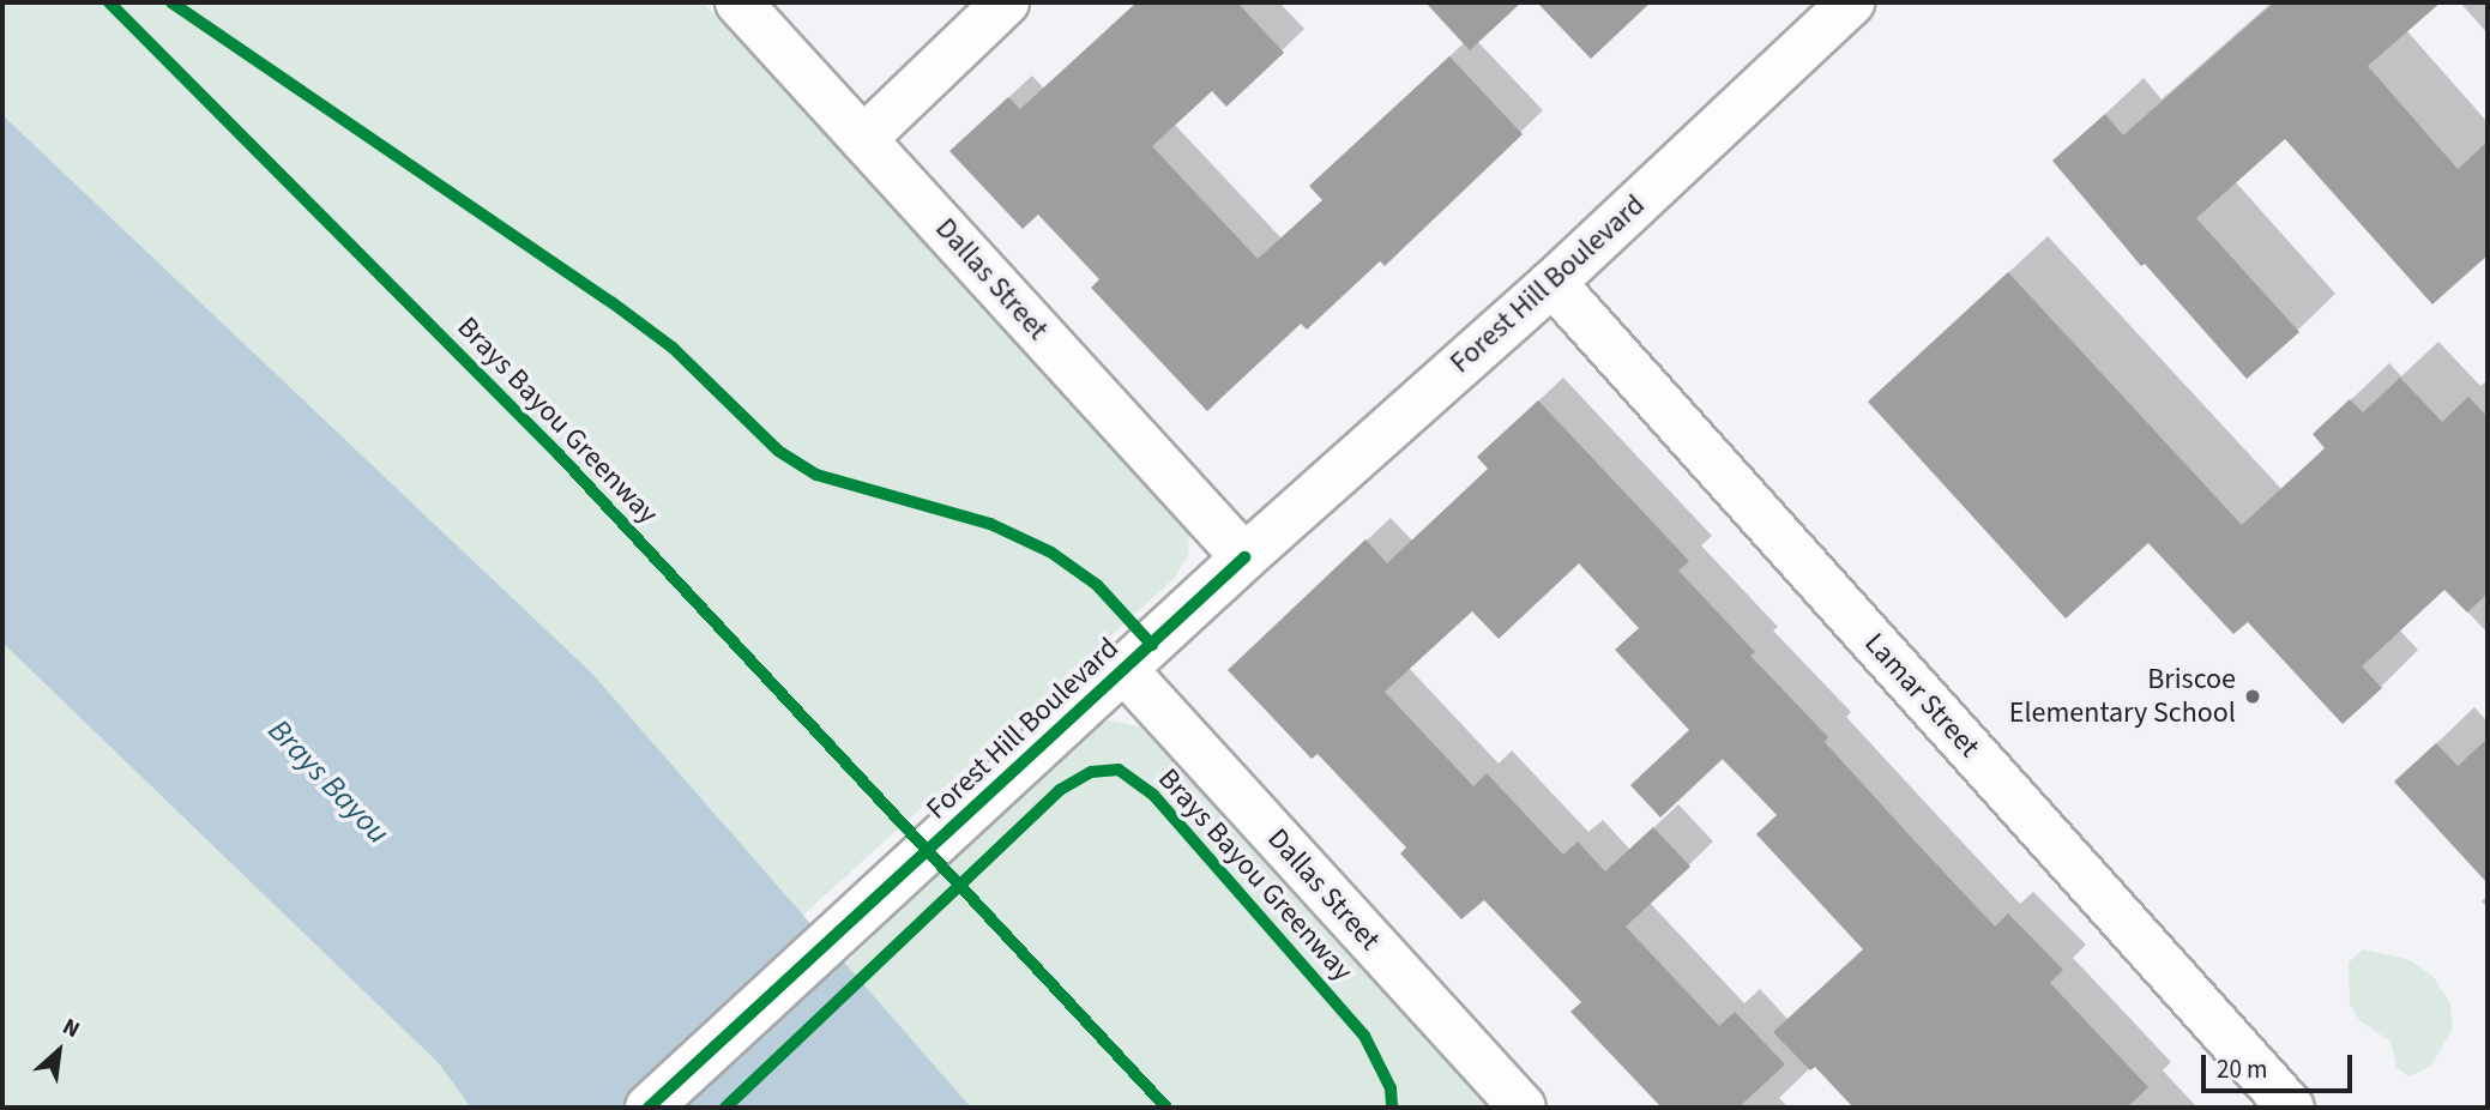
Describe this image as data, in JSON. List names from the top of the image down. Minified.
{"streets":{"street":["Dallas Street","Forest Hill Boulevard","Lamar Street"],"cycle path":["Brays Bayou Greenway"]},"crossings":[["Dallas Street","Forest Hill Boulevard"],["Forest Hill Boulevard","Lamar Street"]],"water":["Brays Bayou"],"places":["Briscoe Elementary School"],"scale_bar":"20 m","north":"top right"}
